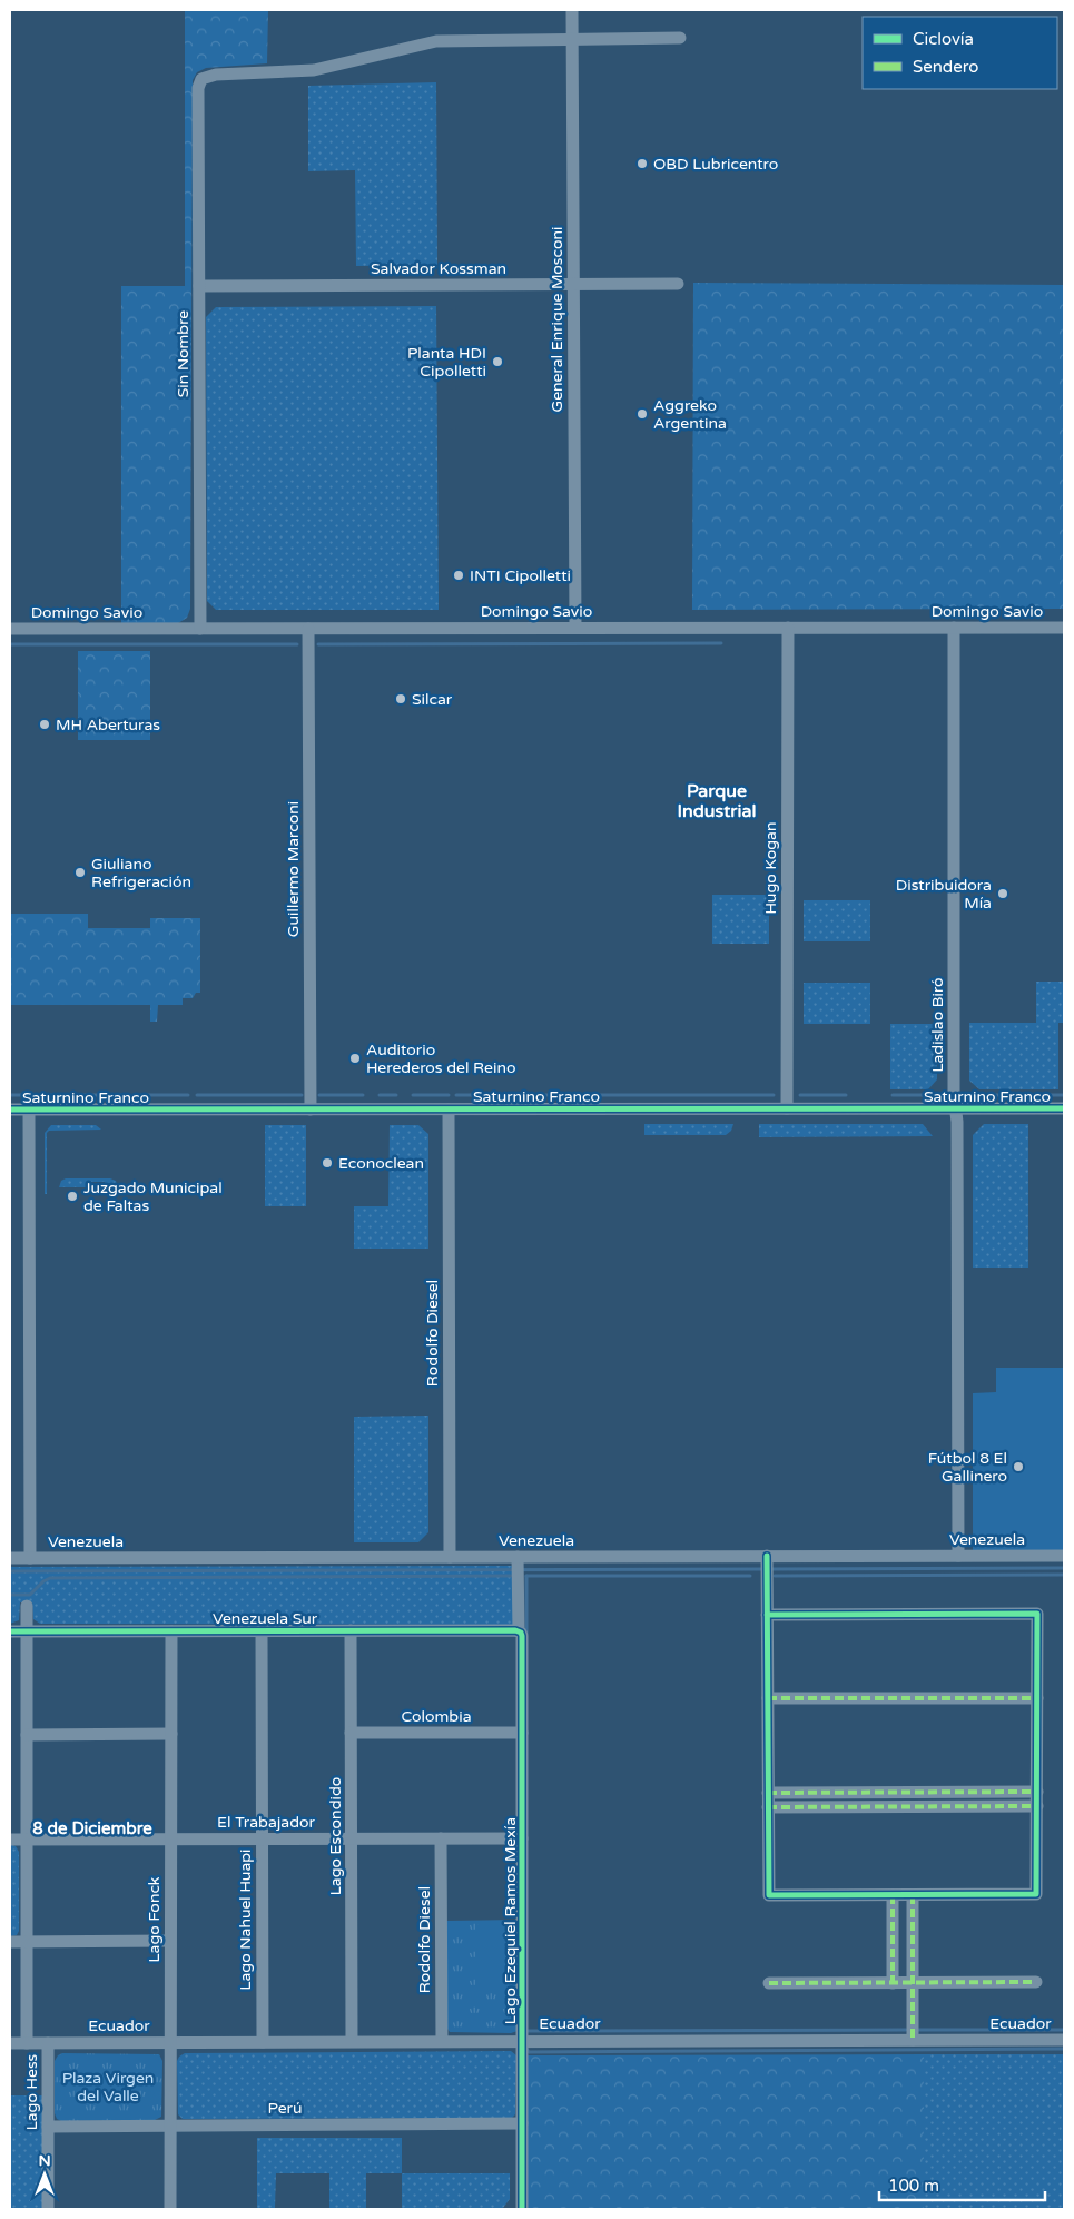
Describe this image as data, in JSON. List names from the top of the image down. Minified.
{"streets":{"street":["Salvador Kossman","General Enrique Mosconi","Sin Nombre","Domingo Savio","Hugo Kogan","Guillermo Marconi","Ladislao Biró","Saturnino Franco","Rodolfo Diesel","Venezuela","Venezuela Sur","Colombia","El Trabajador","Lago Escondido","Lago Fonck","Lago Nahuel Huapi","Lago Ezequiel Ramos Mexía","Ecuador","Lago Hess","Perú"]},"crossings":[["Salvador Kossman","General Enrique Mosconi"],["Salvador Kossman","Sin Nombre"],["General Enrique Mosconi","Sin Nombre"],["General Enrique Mosconi","Domingo Savio"],["Sin Nombre","Domingo Savio"],["Domingo Savio","Hugo Kogan"],["Domingo Savio","Guillermo Marconi"],["Domingo Savio","Ladislao Biró"],["Hugo Kogan","Saturnino Franco"],["Guillermo Marconi","Saturnino Franco"],["Ladislao Biró","Saturnino Franco"],["Ladislao Biró","Venezuela"],["Saturnino Franco","Rodolfo Diesel"],["Rodolfo Diesel","Venezuela"],["Rodolfo Diesel","El Trabajador"],["Rodolfo Diesel","Ecuador"],["Venezuela","Lago Ezequiel Ramos Mexía"],["Venezuela Sur","Lago Escondido"],["Venezuela Sur","Lago Fonck"],["Venezuela Sur","Lago Nahuel Huapi"],["Venezuela Sur","Lago Ezequiel Ramos Mexía"],["Venezuela Sur","Lago Hess"],["Colombia","Lago Escondido"],["Colombia","Lago Ezequiel Ramos Mexía"],["El Trabajador","Lago Escondido"],["El Trabajador","Lago Fonck"],["El Trabajador","Lago Nahuel Huapi"],["El Trabajador","Lago Ezequiel Ramos Mexía"],["El Trabajador","Lago Hess"],["Lago Escondido","Ecuador"],["Lago Fonck","Ecuador"],["Lago Fonck","Perú"],["Lago Nahuel Huapi","Ecuador"],["Lago Ezequiel Ramos Mexía","Ecuador"],["Lago Ezequiel Ramos Mexía","Perú"],["Ecuador","Lago Hess"],["Lago Hess","Perú"]],"districts":["Parque Industrial","8 de Diciembre"],"parks":["Plaza Virgen del Valle"],"places":["OBD Lubricentro","Planta HDI Cipolletti","Aggreko Argentina","INTI Cipolletti","Silcar","MH Aberturas","Giuliano Refrigeración","Distribuidora Mía","Auditorio Herederos del Reino","Econoclean","Juzgado Municipal de Faltas","Fútbol 8 El Gallinero"],"legend":["Ciclovía","Sendero"],"scale_bar":"100 m","north":"top"}
